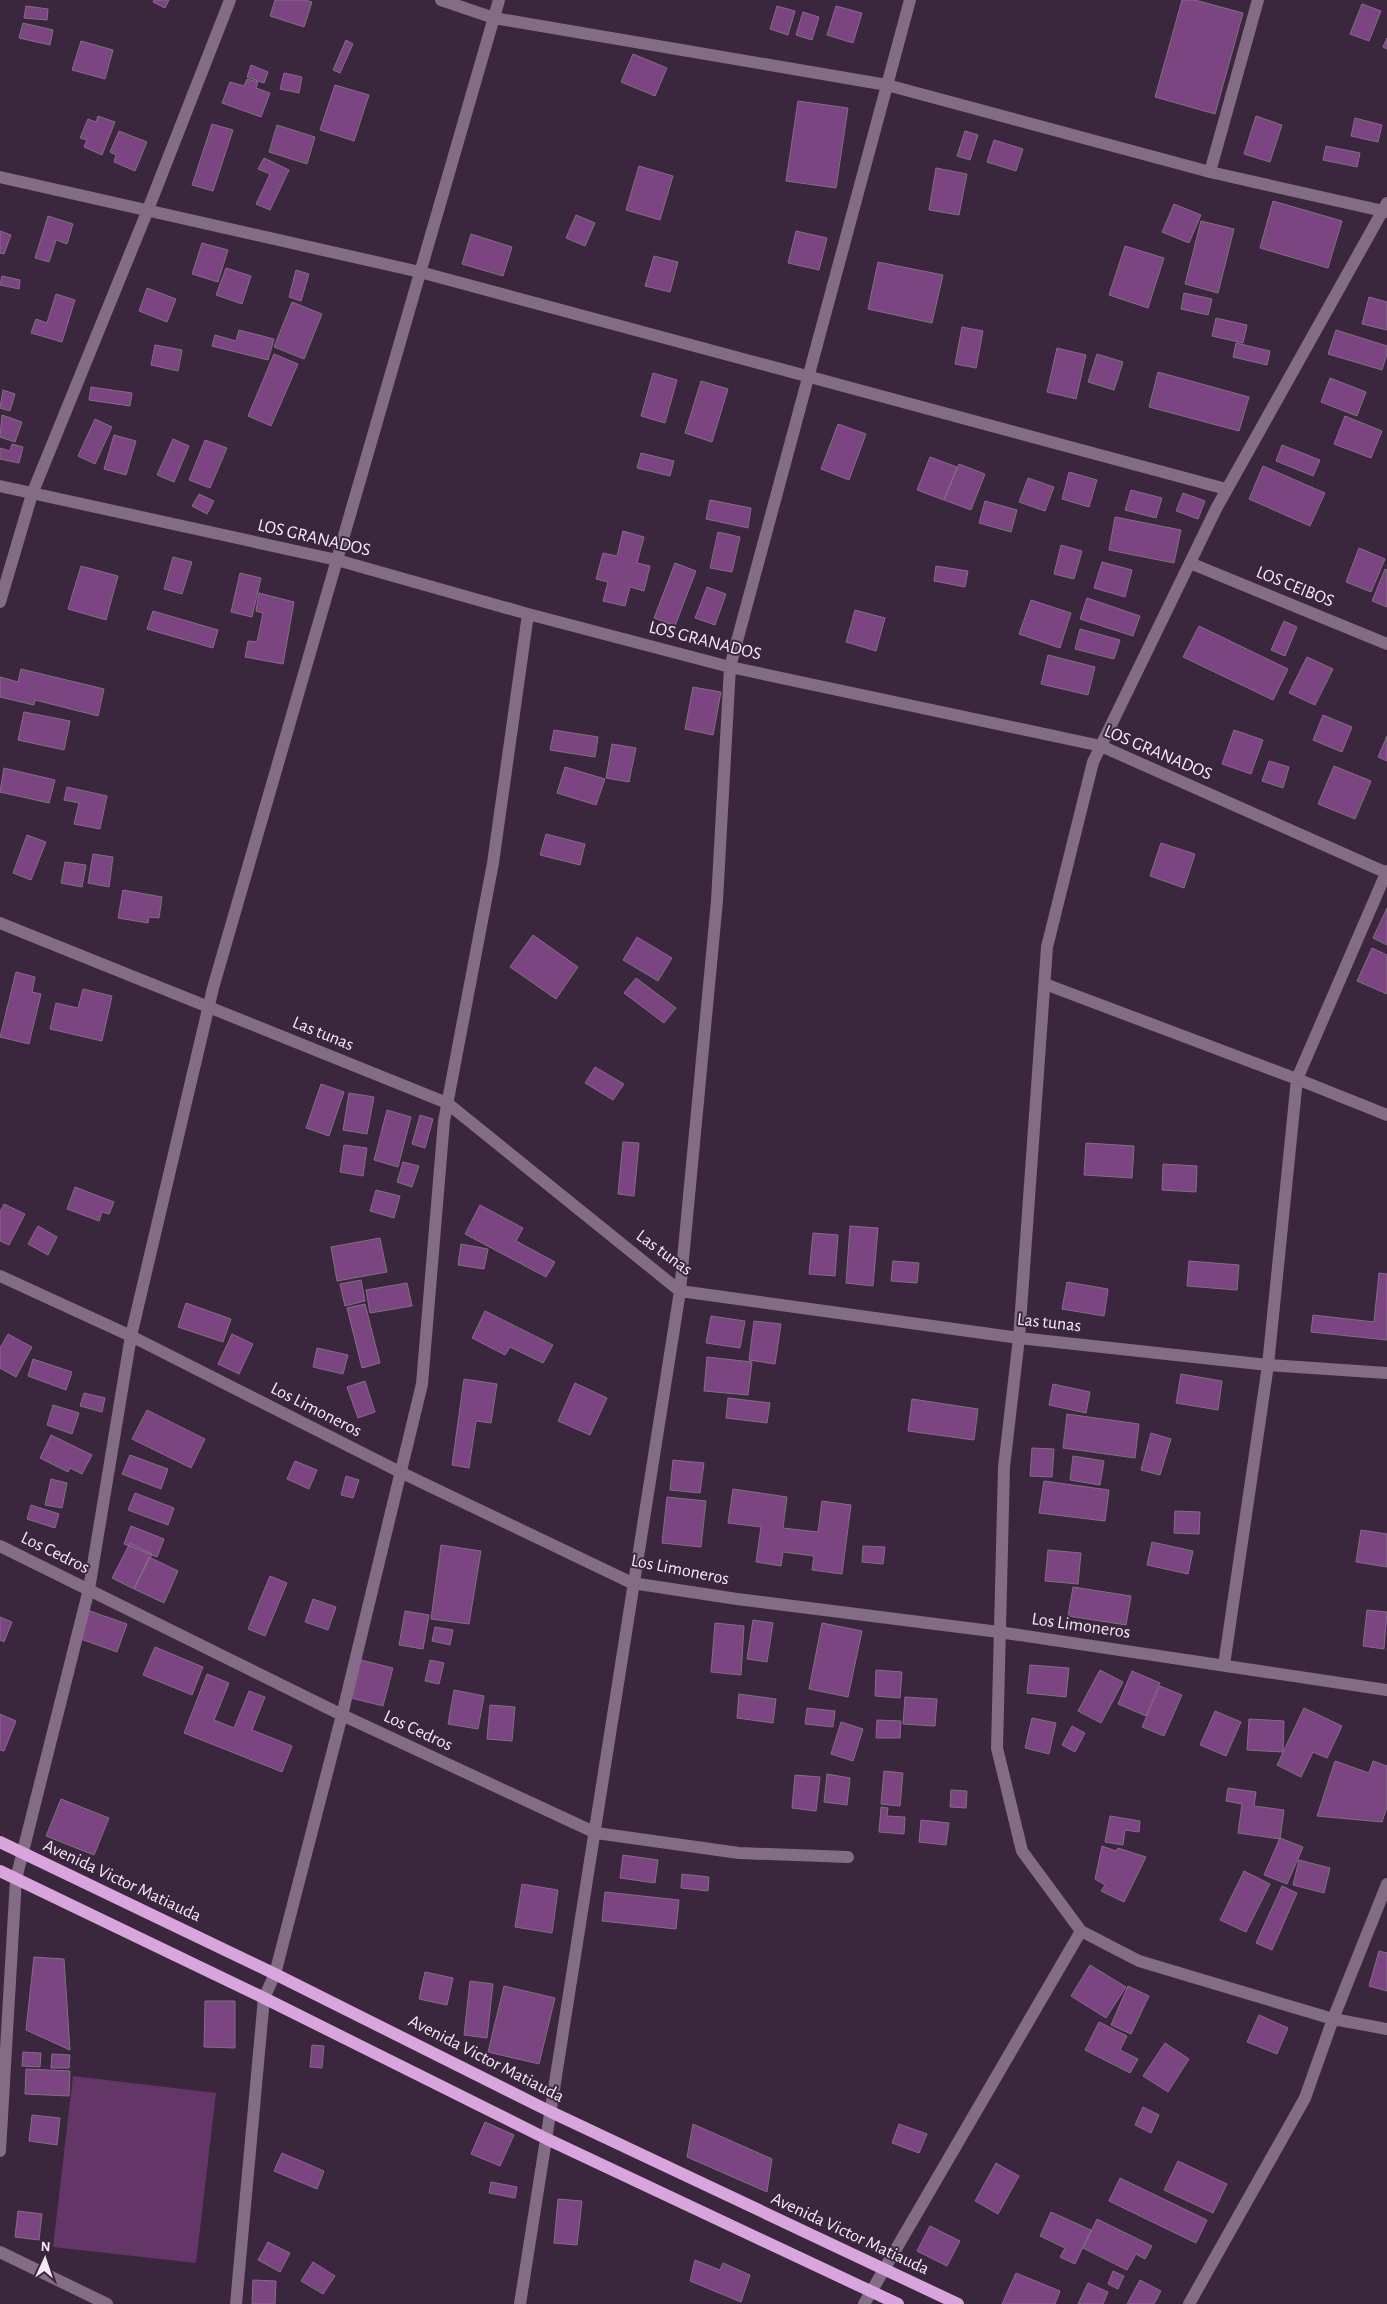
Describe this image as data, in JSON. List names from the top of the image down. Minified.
{"streets":{"main road":["Avenida Victor Matiauda"],"street":["LOS GRANADOS","LOS CEIBOS","Las tunas","Los Limoneros","Los Cedros"]},"north":"top"}
